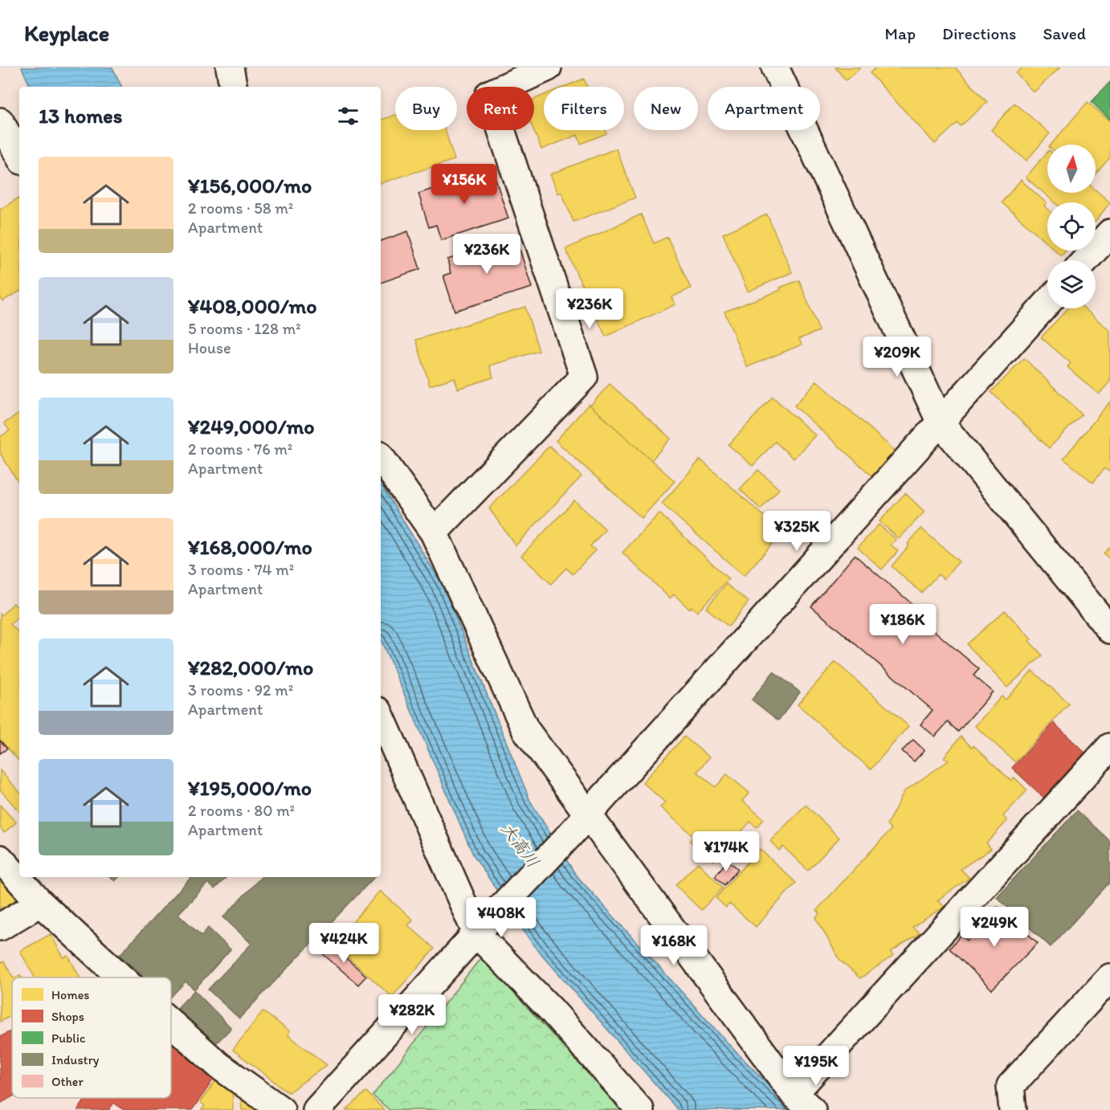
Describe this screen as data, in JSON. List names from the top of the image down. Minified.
{"water":["大高川"],"legend":["Homes","Shops","Public","Industry","Other"],"north":"top","page":{"header":"Keyplace","nav":["Map","Directions","Saved"],"chip":["Buy","Rent","Filters","New","Apartment"],"heading":"13 homes","list":[{"name":"¥156,000/mo","note":"2 rooms · 58 m² · Apartment"},{"name":"¥408,000/mo","note":"5 rooms · 128 m² · House"},{"name":"¥249,000/mo","note":"2 rooms · 76 m² · Apartment"},{"name":"¥168,000/mo","note":"3 rooms · 74 m² · Apartment"},{"name":"¥282,000/mo","note":"3 rooms · 92 m² · Apartment"},{"name":"¥195,000/mo","note":"2 rooms · 80 m² · Apartment"}],"price":["¥156K","¥236K","¥236K","¥209K","¥325K","¥186K","¥174K","¥408K","¥249K","¥424K","¥168K","¥282K","¥195K"]}}
